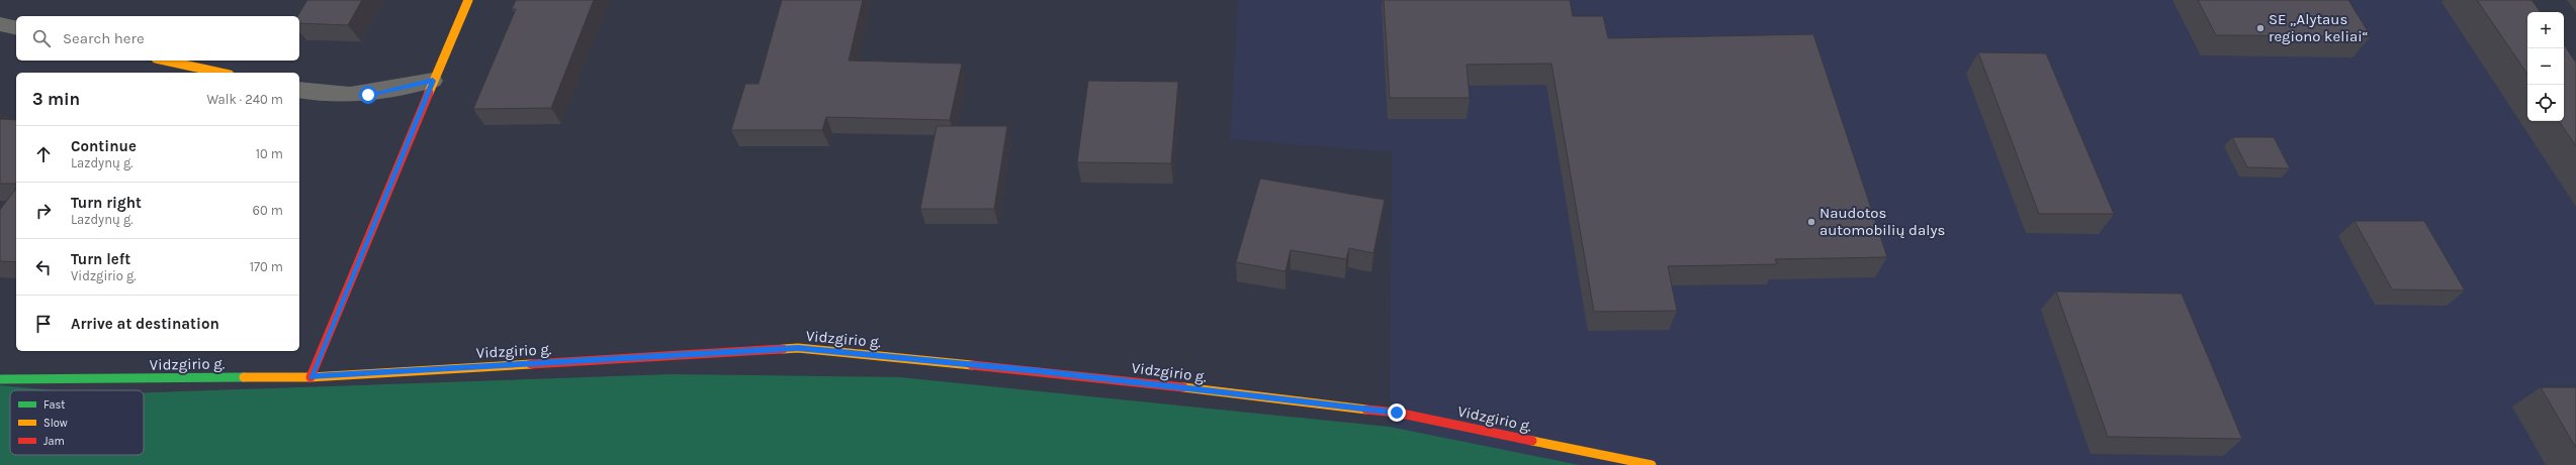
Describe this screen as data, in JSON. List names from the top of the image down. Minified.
{"streets":{"street":["Vidzgirio g."]},"places":["SE „Alytaus regiono keliai“","Naudotos automobilių dalys"],"legend":["Fast","Slow","Jam"],"page":{"map_buttons":["+","−"],"search":"Search here","heading":["3 min","Walk · 240 m"],"list":[["Continue","Lazdynų g.","10 m"],["Turn right","Lazdynų g.","60 m"],["Turn left","Vidzgirio g.","170 m"],"Arrive at destination"]}}
